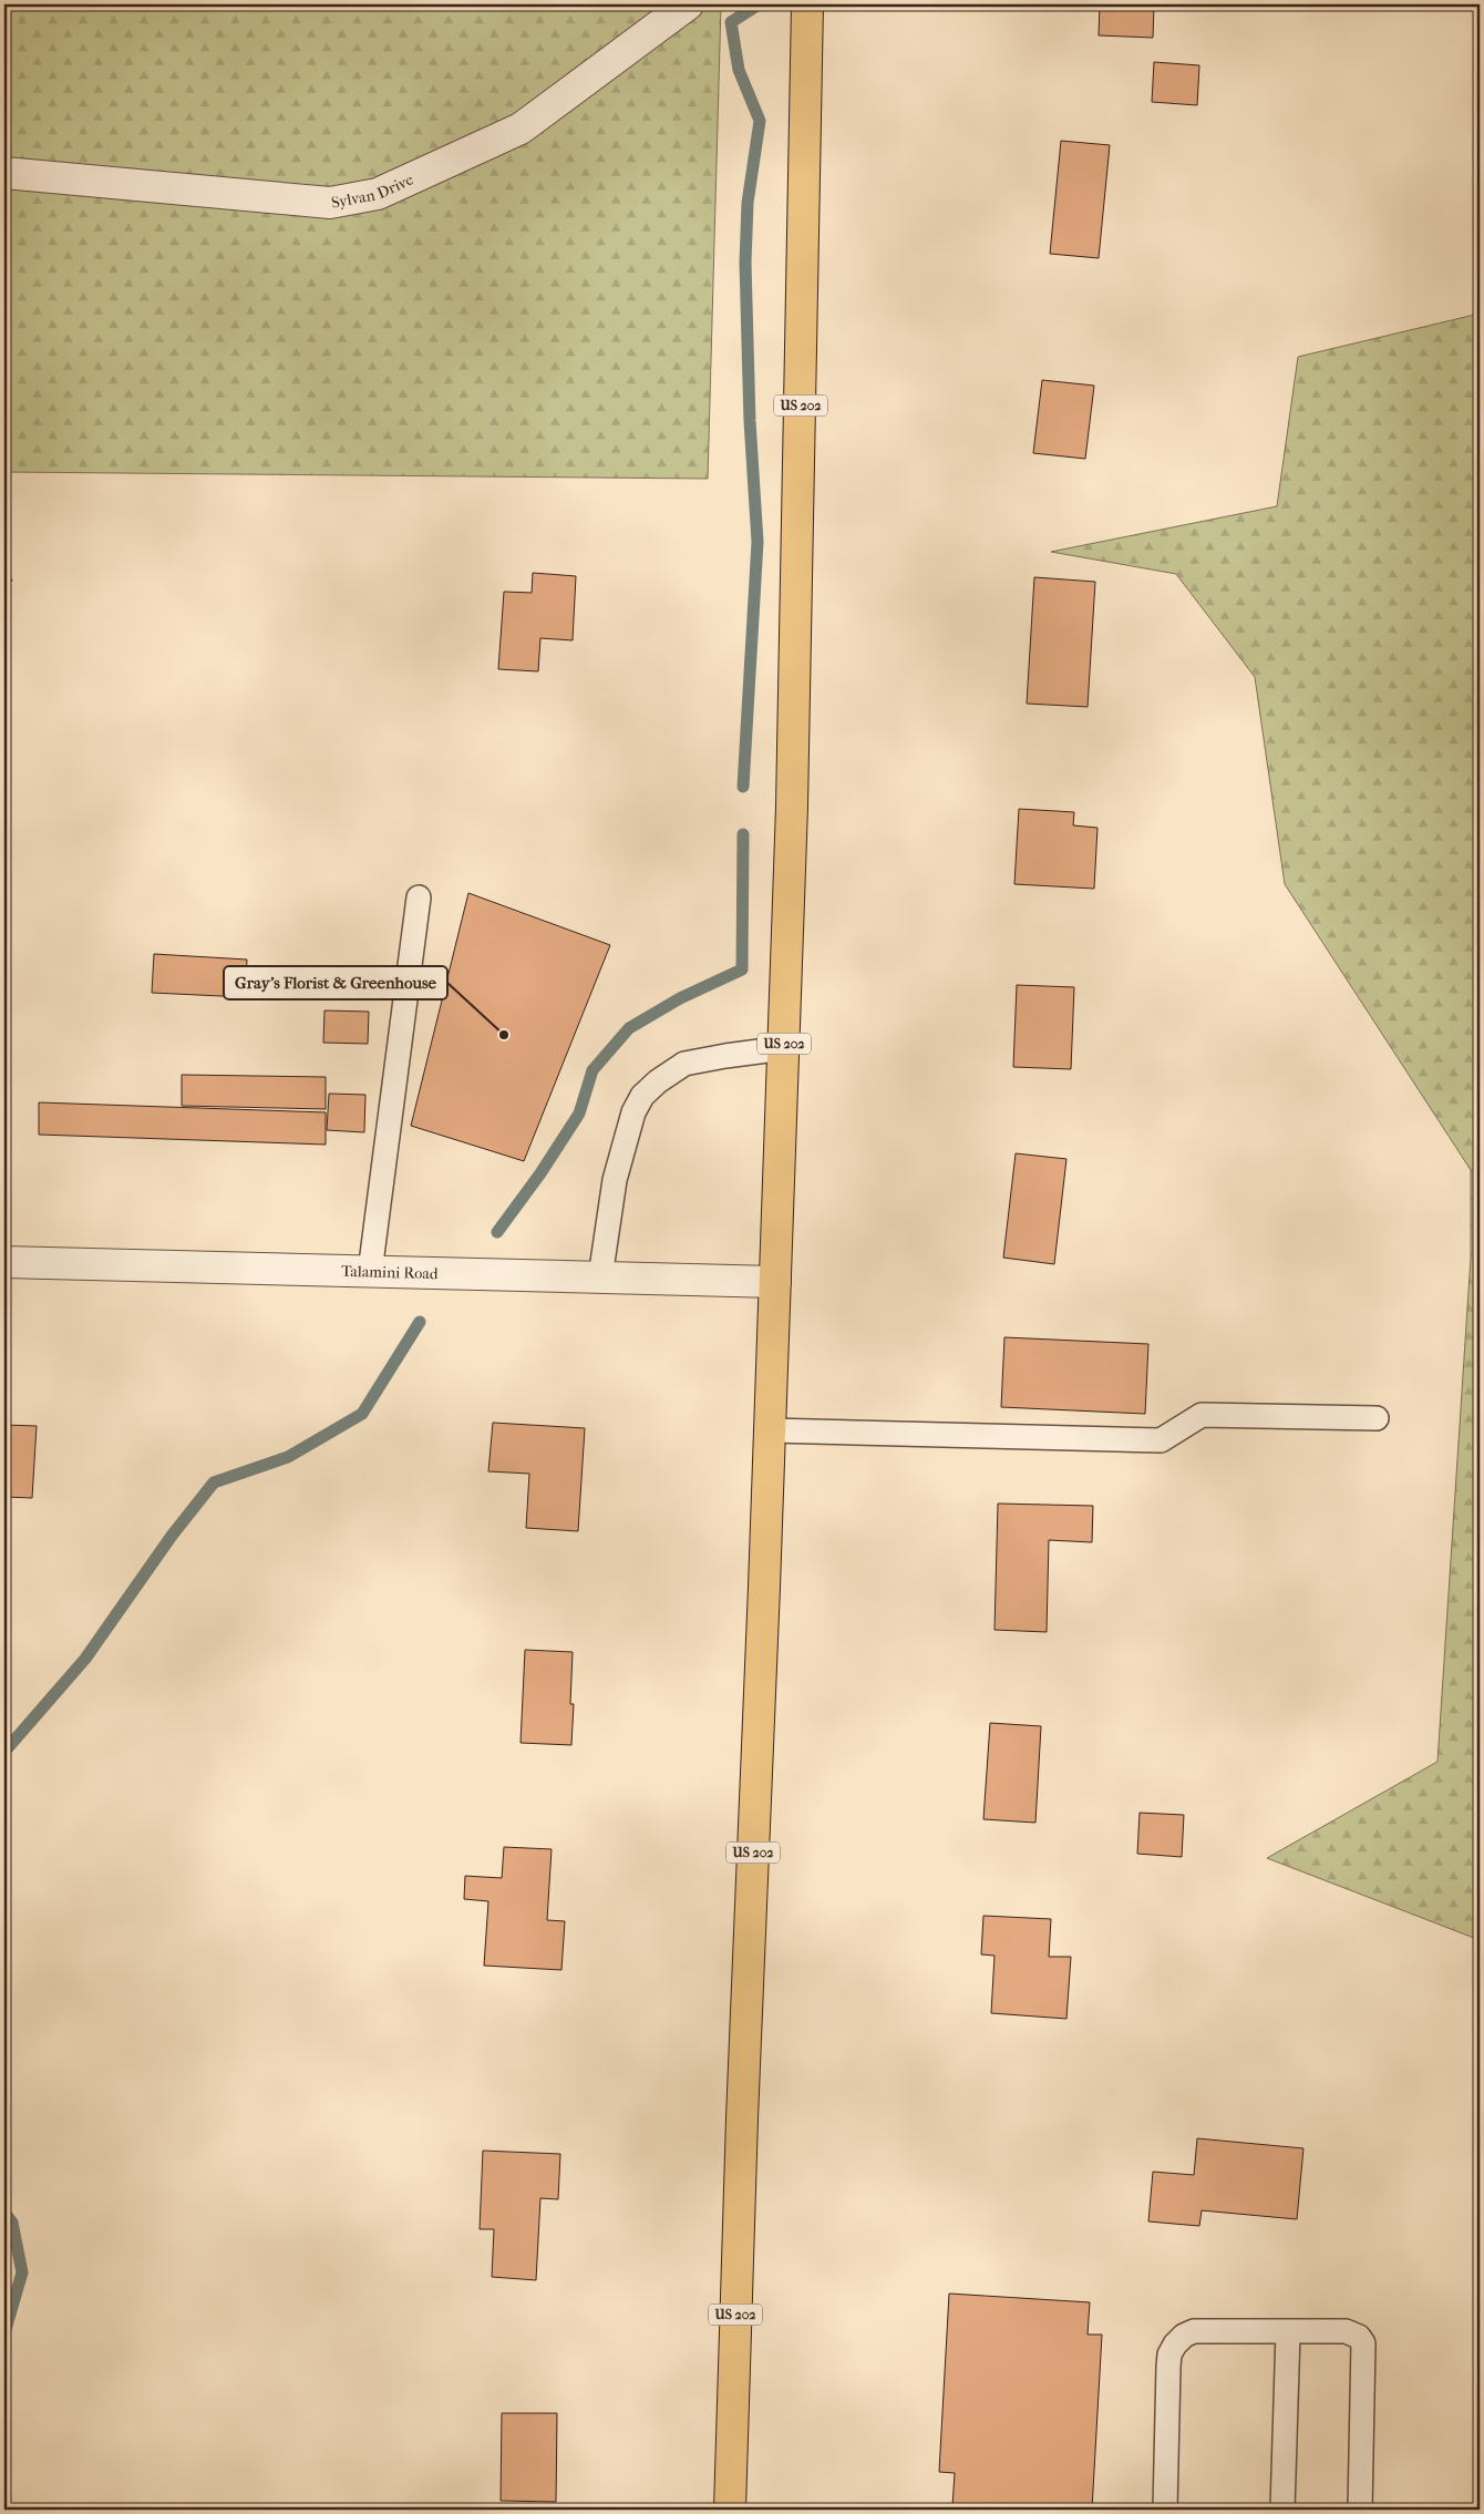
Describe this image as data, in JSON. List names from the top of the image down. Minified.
{"streets":{"highway":["US 202"],"street":["Sylvan Drive","Talamini Road"]},"crossings":[["US 202","Talamini Road"]],"places":["Gray's Florist & Greenhouse"]}
